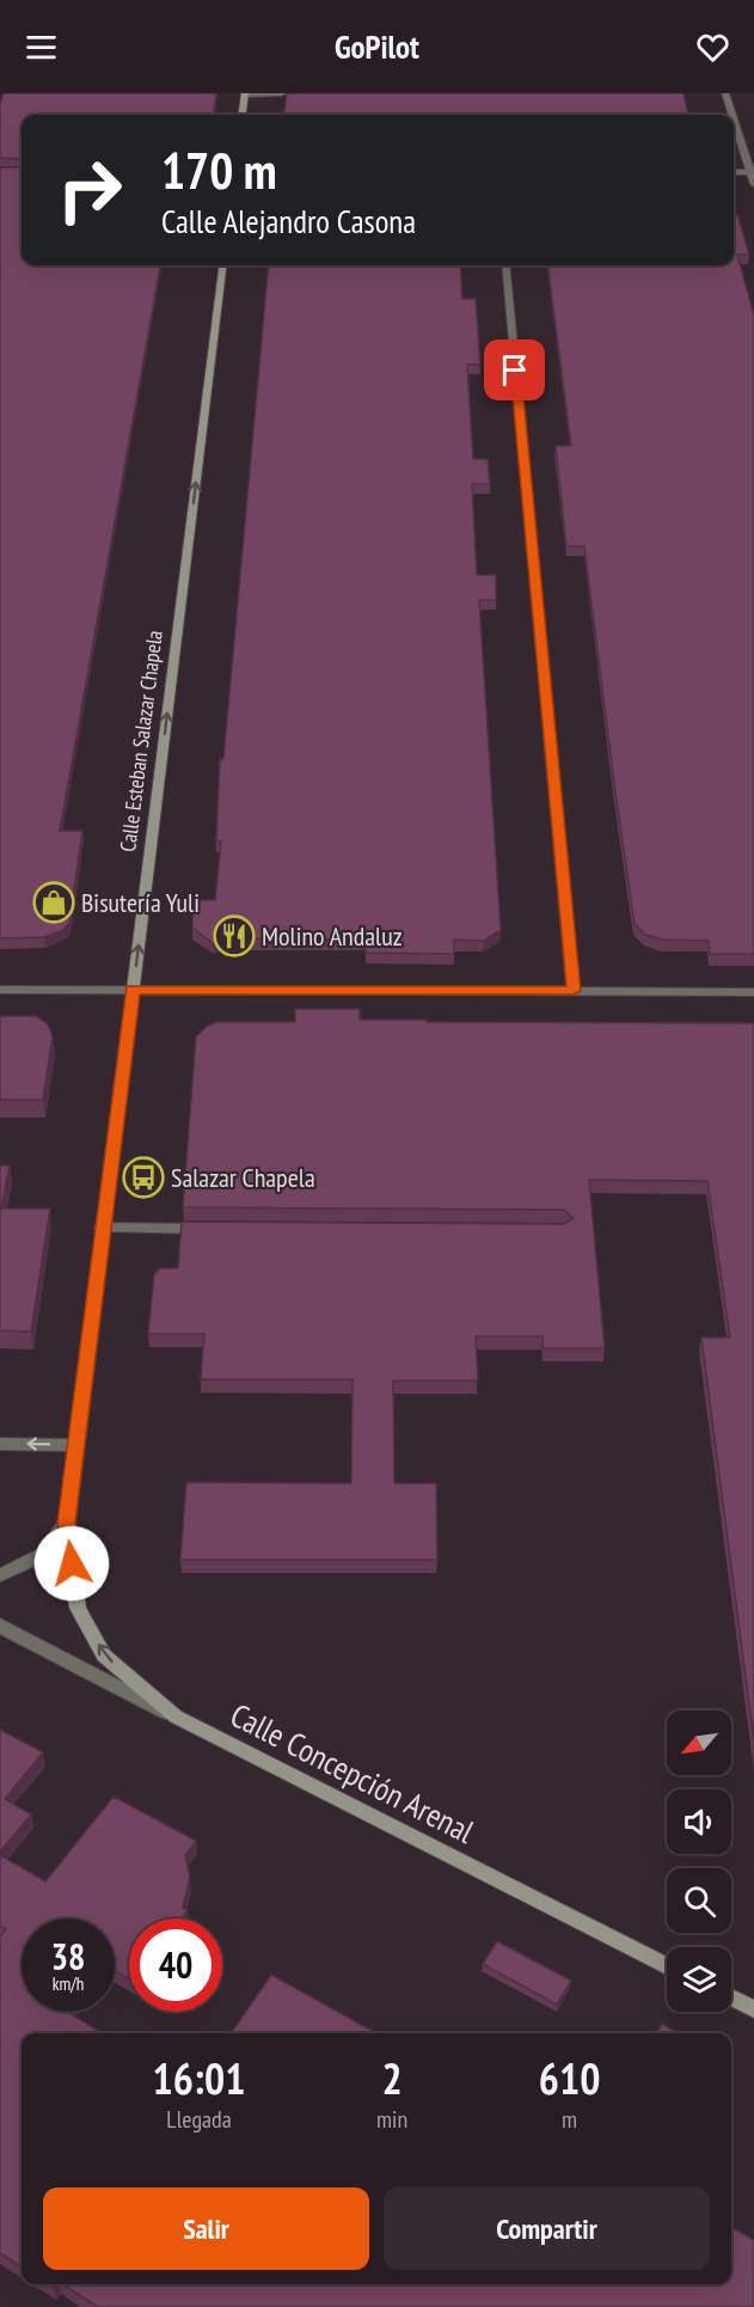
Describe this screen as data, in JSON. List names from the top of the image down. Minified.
{"streets":{"street":["Calle Esteban Salazar Chapela","Calle Concepción Arenal"]},"crossings":[["Calle Esteban Salazar Chapela","Calle Concepción Arenal"]],"one_way":["Calle Esteban Salazar Chapela"],"places":{"shop":["Bisutería Yuli"],"restaurant":["Molino Andaluz"],"bus stop":["Salazar Chapela"]},"north":"bottom left","page":{"header":"GoPilot","turn":["170 m","Calle Alejandro Casona"],"speed":"38 km/h","limit":"40","eta":["16:01","Llegada","2","min","610","m"],"buttons":["Salir","Compartir"]}}
